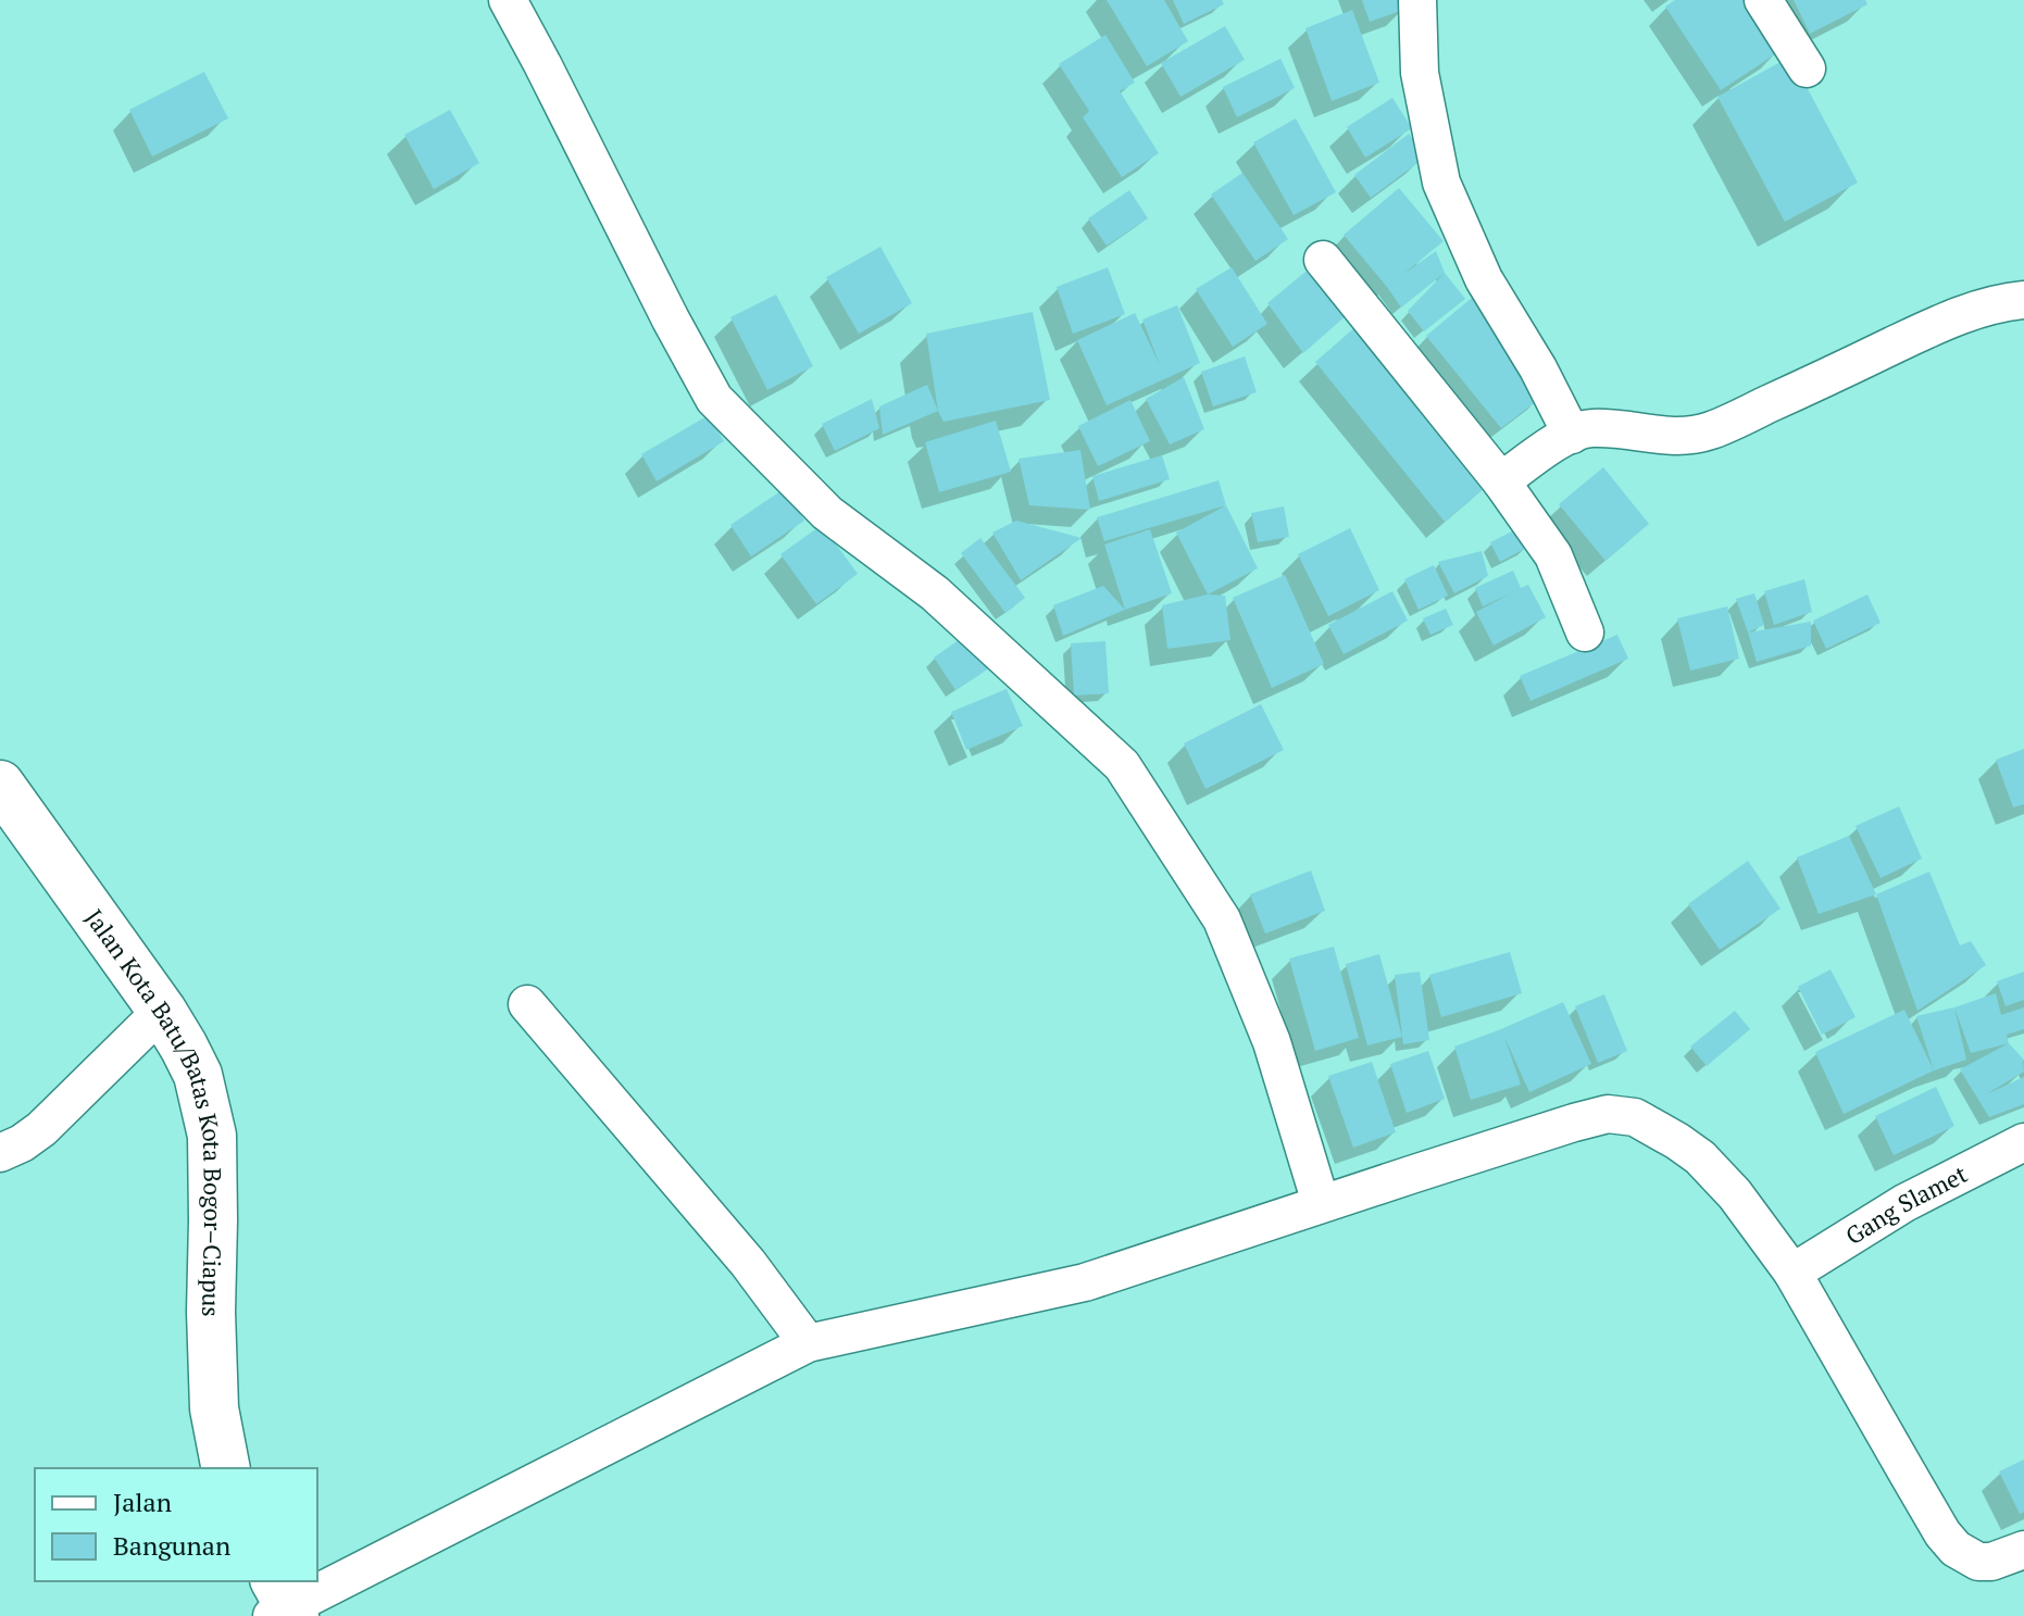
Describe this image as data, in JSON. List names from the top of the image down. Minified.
{"streets":{"main road":["Jalan Kota Batu/Batas Kota Bogor–Ciapus"],"street":["Gang Slamet"]},"legend":["Jalan","Bangunan"]}
